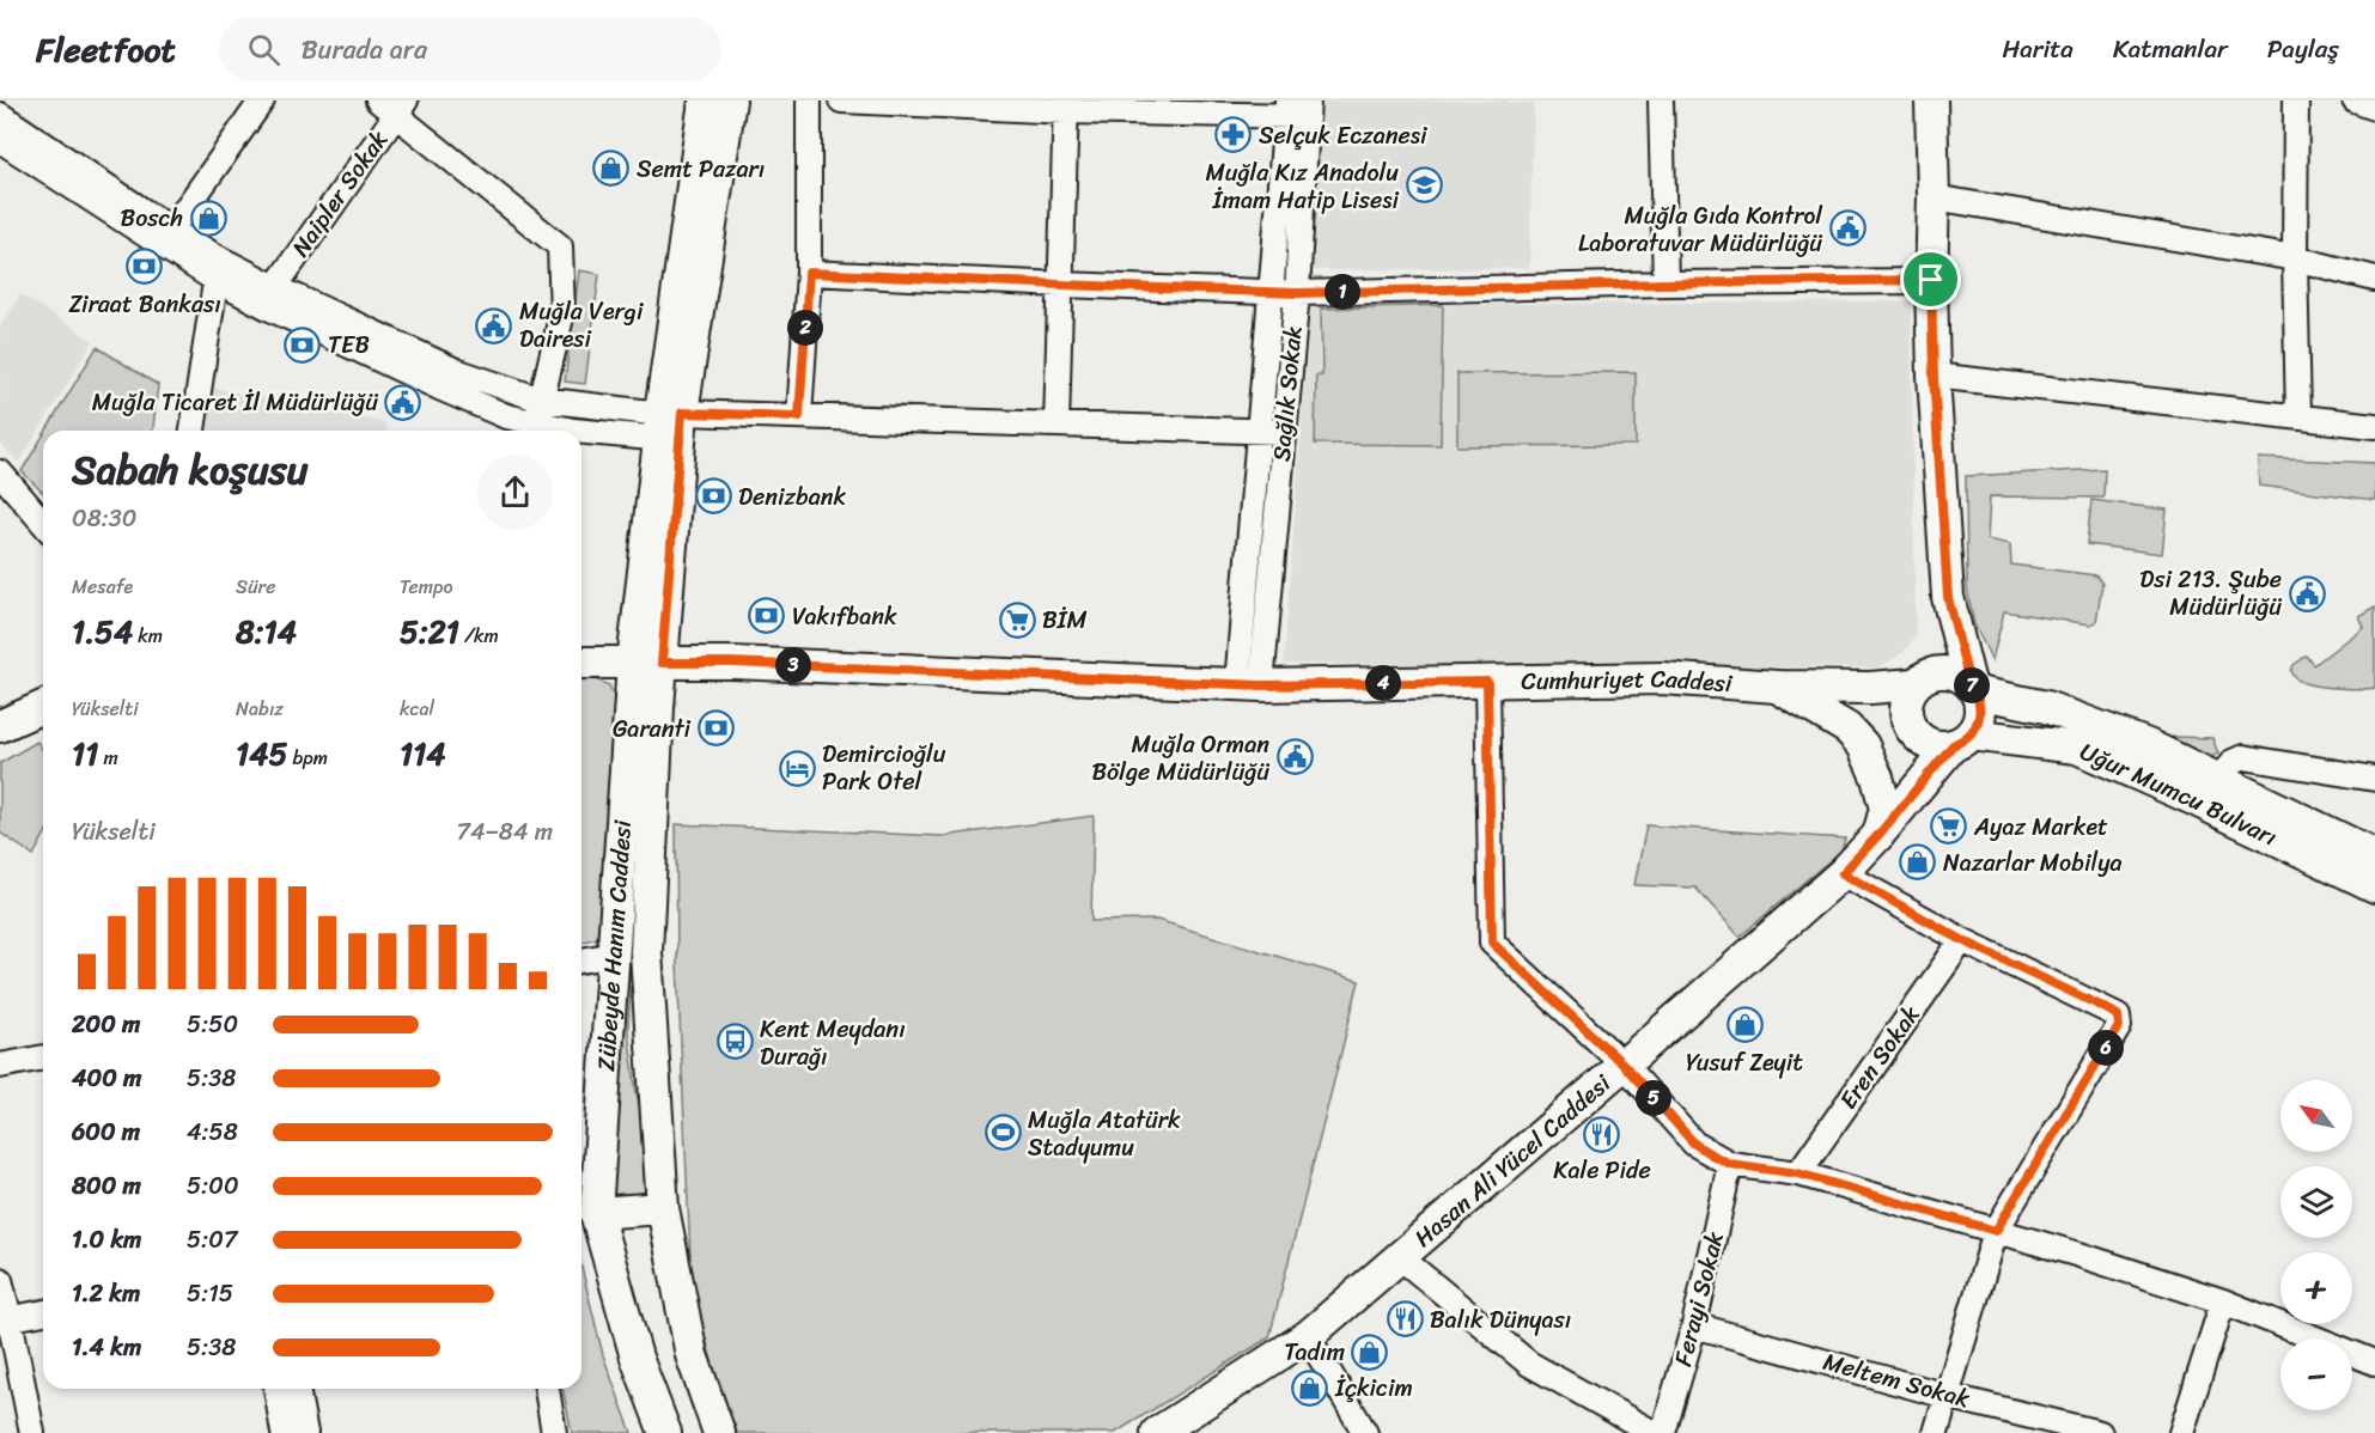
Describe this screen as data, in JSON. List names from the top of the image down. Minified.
{"streets":{"main road":["Cumhuriyet Caddesi","Uğur Mumcu Bulvarı","Zübeyde Hanım Caddesi","Hasan Ali Yücel Caddesi"],"street":["Naipler Sokak","Sağlık Sokak","Eren Sokak","Ferayi Sokak","Meltem Sokak"]},"crossings":[["Sağlık Sokak","Cumhuriyet Caddesi"],["Cumhuriyet Caddesi","Uğur Mumcu Bulvarı"],["Cumhuriyet Caddesi","Zübeyde Hanım Caddesi"],["Cumhuriyet Caddesi","Hasan Ali Yücel Caddesi"],["Uğur Mumcu Bulvarı","Hasan Ali Yücel Caddesi"],["Ferayi Sokak","Meltem Sokak"]],"places":{"pharmacy":["Selçuk Eczanesi"],"shop":["Semt Pazarı","Bosch","Nazarlar Mobilya","Yusuf Zeyit","Tadım","İçkicim"],"school or university":["Muğla Kız Anadolu İmam Hatip Lisesi"],"public building":["Muğla Gıda Kontrol Laboratuvar Müdürlüğü","Muğla Vergi Dairesi","Muğla Ticaret İl Müdürlüğü","Dsi 213. Şube Müdürlüğü","Muğla Orman Bölge Müdürlüğü"],"bank":["Ziraat Bankası","TEB","Denizbank","Vakıfbank","Garanti"],"supermarket":["BİM","Ayaz Market"],"hotel":["Demircioğlu Park Otel"],"bus stop":["Kent Meydanı Durağı"],"sports":["Muğla Atatürk Stadyumu"],"restaurant":["Kale Pide","Balık Dünyası"]},"north":"top left","page":{"header":"Fleetfoot","search":"Burada ara","nav":["Harita","Katmanlar","Paylaş"],"pins":["1","2","3","4","7","6","5"],"heading":["Sabah koşusu","08:30"],"stats":[["Mesafe","1.54 km"],["Süre","8:14"],["Tempo","5:21 /km"],["Yükselti","11 m"],["Nabız","145 bpm"],["kcal","114"]],"chart":["Yükselti","74–84 m"],"list":[{"name":"200 m","note":"5:50"},{"name":"400 m","note":"5:38"},{"name":"600 m","note":"4:58"},{"name":"800 m","note":"5:00"},{"name":"1.0 km","note":"5:07"},{"name":"1.2 km","note":"5:15"},{"name":"1.4 km","note":"5:38"}],"map_buttons":["+","−"]}}
